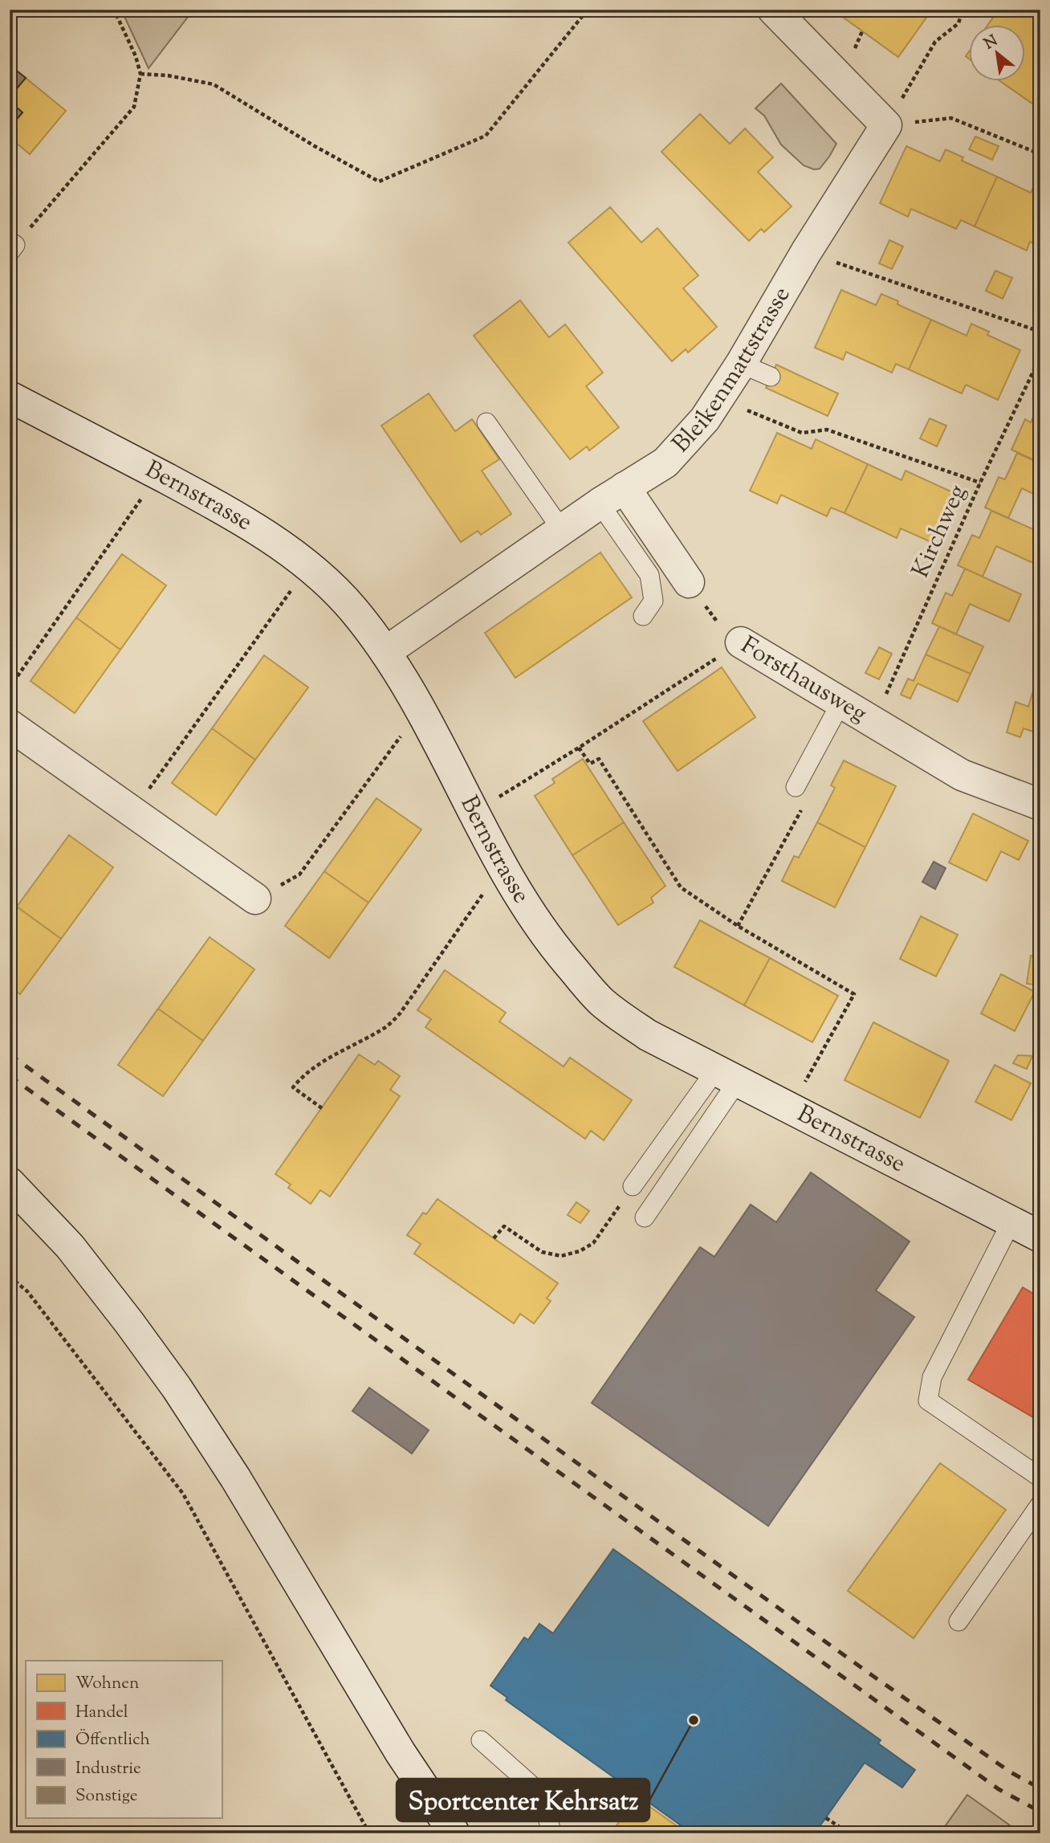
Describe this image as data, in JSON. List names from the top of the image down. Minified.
{"streets":{"street":["Bleikenmattstrasse","Bernstrasse","Forsthausweg"],"path":["Kirchweg"]},"crossings":[["Bleikenmattstrasse","Bernstrasse"],["Kirchweg","Forsthausweg"]],"places":["Sportcenter Kehrsatz"],"legend":["Wohnen","Handel","Öffentlich","Industrie","Sonstige"],"north":"top left"}
